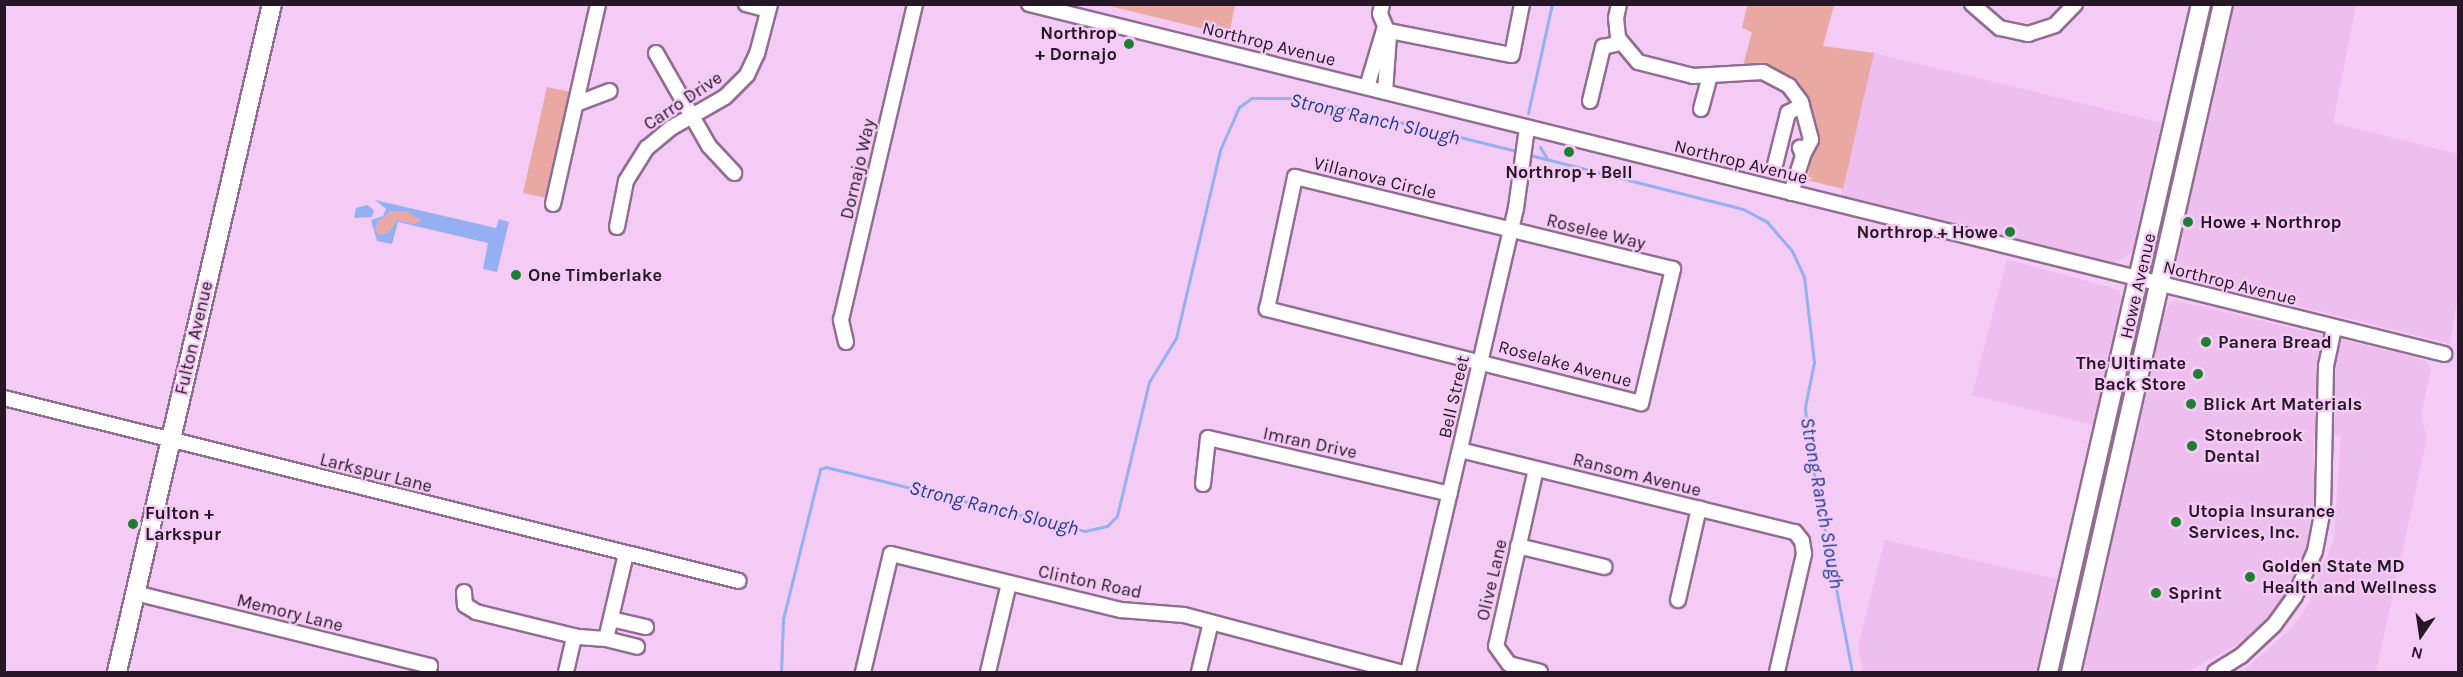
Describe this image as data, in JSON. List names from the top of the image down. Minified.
{"streets":{"main road":["Howe Avenue","Fulton Avenue"],"street":["Northrop Avenue","Carro Drive","Dornajo Way","Villanova Circle","Roselee Way","Roselake Avenue","Bell Street","Imran Drive","Larkspur Lane","Ransom Avenue","Olive Lane","Clinton Road","Memory Lane"]},"crossings":[["Northrop Avenue","Howe Avenue"],["Northrop Avenue","Bell Street"],["Villanova Circle","Roselee Way"],["Villanova Circle","Roselake Avenue"],["Villanova Circle","Bell Street"],["Roselee Way","Roselake Avenue"],["Roselee Way","Bell Street"],["Fulton Avenue","Larkspur Lane"],["Fulton Avenue","Memory Lane"],["Roselake Avenue","Bell Street"],["Bell Street","Imran Drive"],["Bell Street","Ransom Avenue"],["Ransom Avenue","Olive Lane"]],"water":["Strong Ranch Slough"],"places":["Northrop + Dornajo","Northrop + Bell","Howe + Northrop","Northrop + Howe","One Timberlake","Panera Bread","The Ultimate Back Store","Blick Art Materials","Stonebrook Dental","Utopia Insurance Services, Inc.","Fulton + Larkspur","Golden State MD Health and Wellness","Sprint"],"north":"bottom"}
